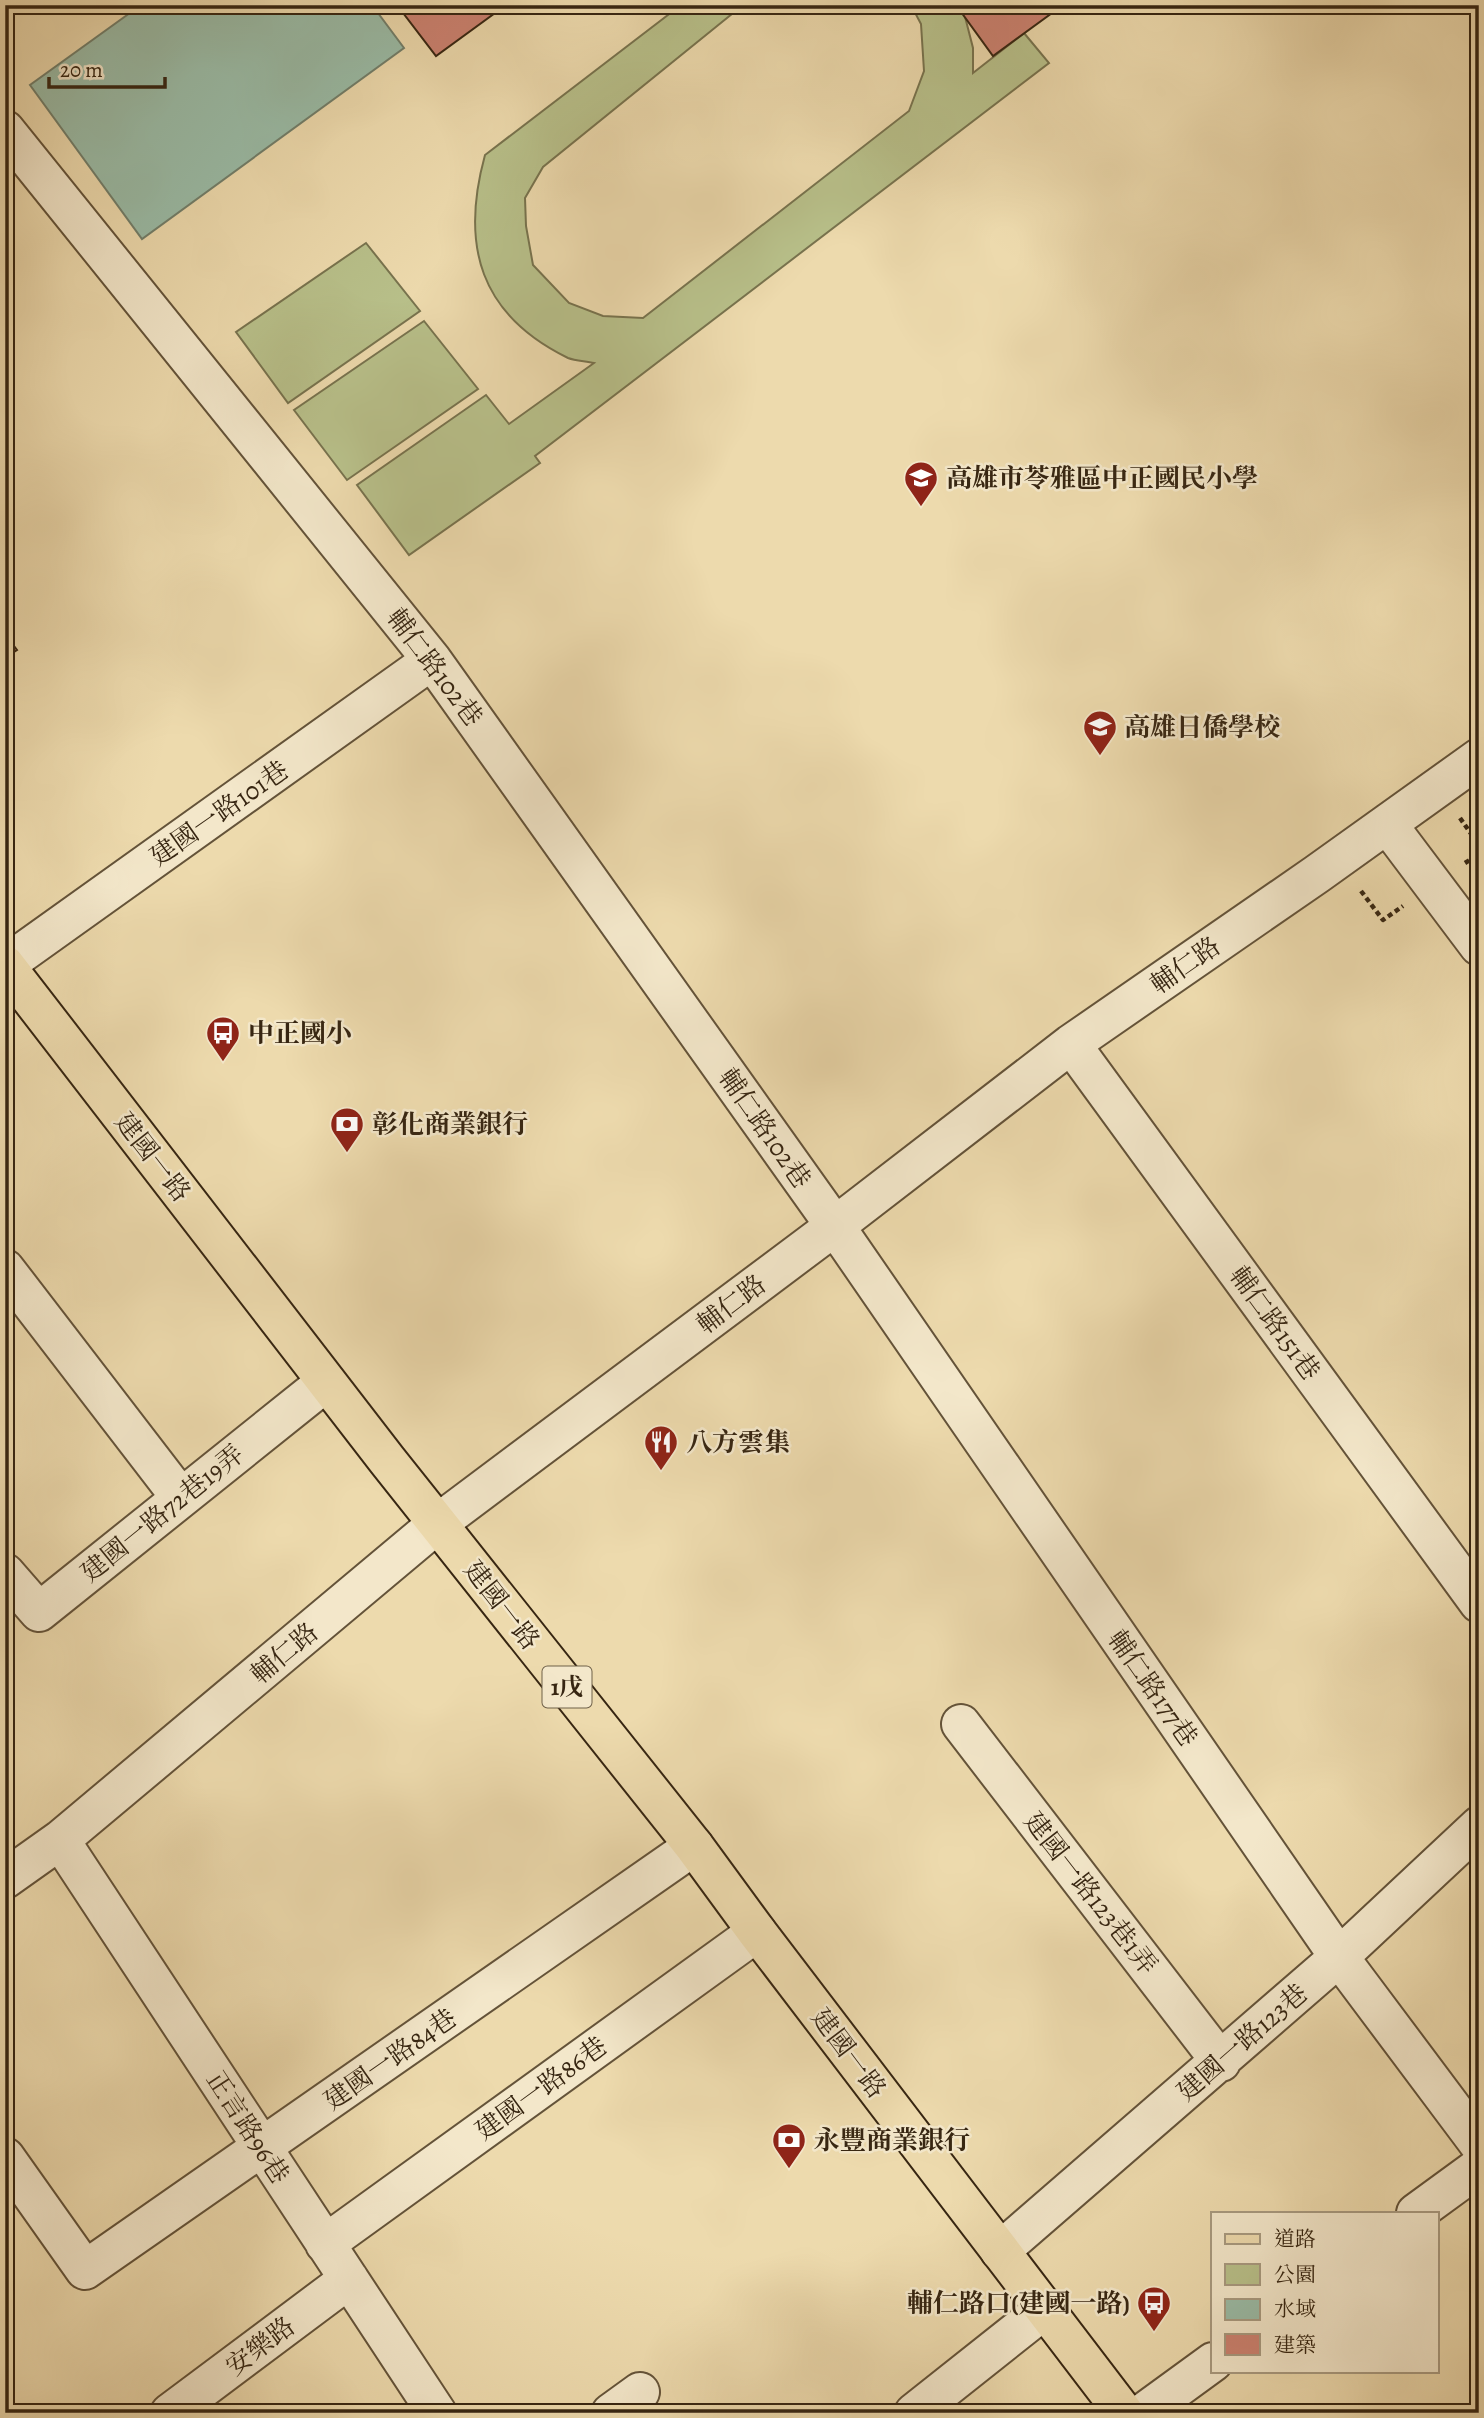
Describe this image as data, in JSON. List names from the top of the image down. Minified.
{"streets":{"main road":["建國一路","1戊"],"street":["輔仁路102巷","建國一路101巷","輔仁路","輔仁路151巷","建國一路72巷19弄","輔仁路177巷","建國一路123巷1弄","建國一路123巷","建國一路84巷","建國一路86巷","正言路96巷","安樂路"]},"crossings":[["輔仁路102巷","建國一路101巷"],["輔仁路102巷","輔仁路"],["輔仁路102巷","輔仁路177巷"],["建國一路101巷","建國一路"],["輔仁路","建國一路"],["輔仁路","輔仁路151巷"],["輔仁路","輔仁路177巷"],["輔仁路","正言路96巷"],["建國一路","建國一路72巷19弄"],["建國一路","建國一路123巷"],["建國一路","建國一路84巷"],["建國一路","建國一路86巷"],["輔仁路177巷","建國一路123巷"],["建國一路123巷1弄","建國一路123巷"],["建國一路84巷","正言路96巷"],["建國一路86巷","正言路96巷"],["正言路96巷","安樂路"]],"places":{"school or university":["高雄市苓雅區中正國民小學","高雄日僑學校"],"bus stop":["中正國小","輔仁路口(建國一路)"],"bank":["彰化商業銀行","永豐商業銀行"],"restaurant":["八方雲集"]},"legend":["道路","公園","水域","建築"],"scale_bar":"20 m"}
